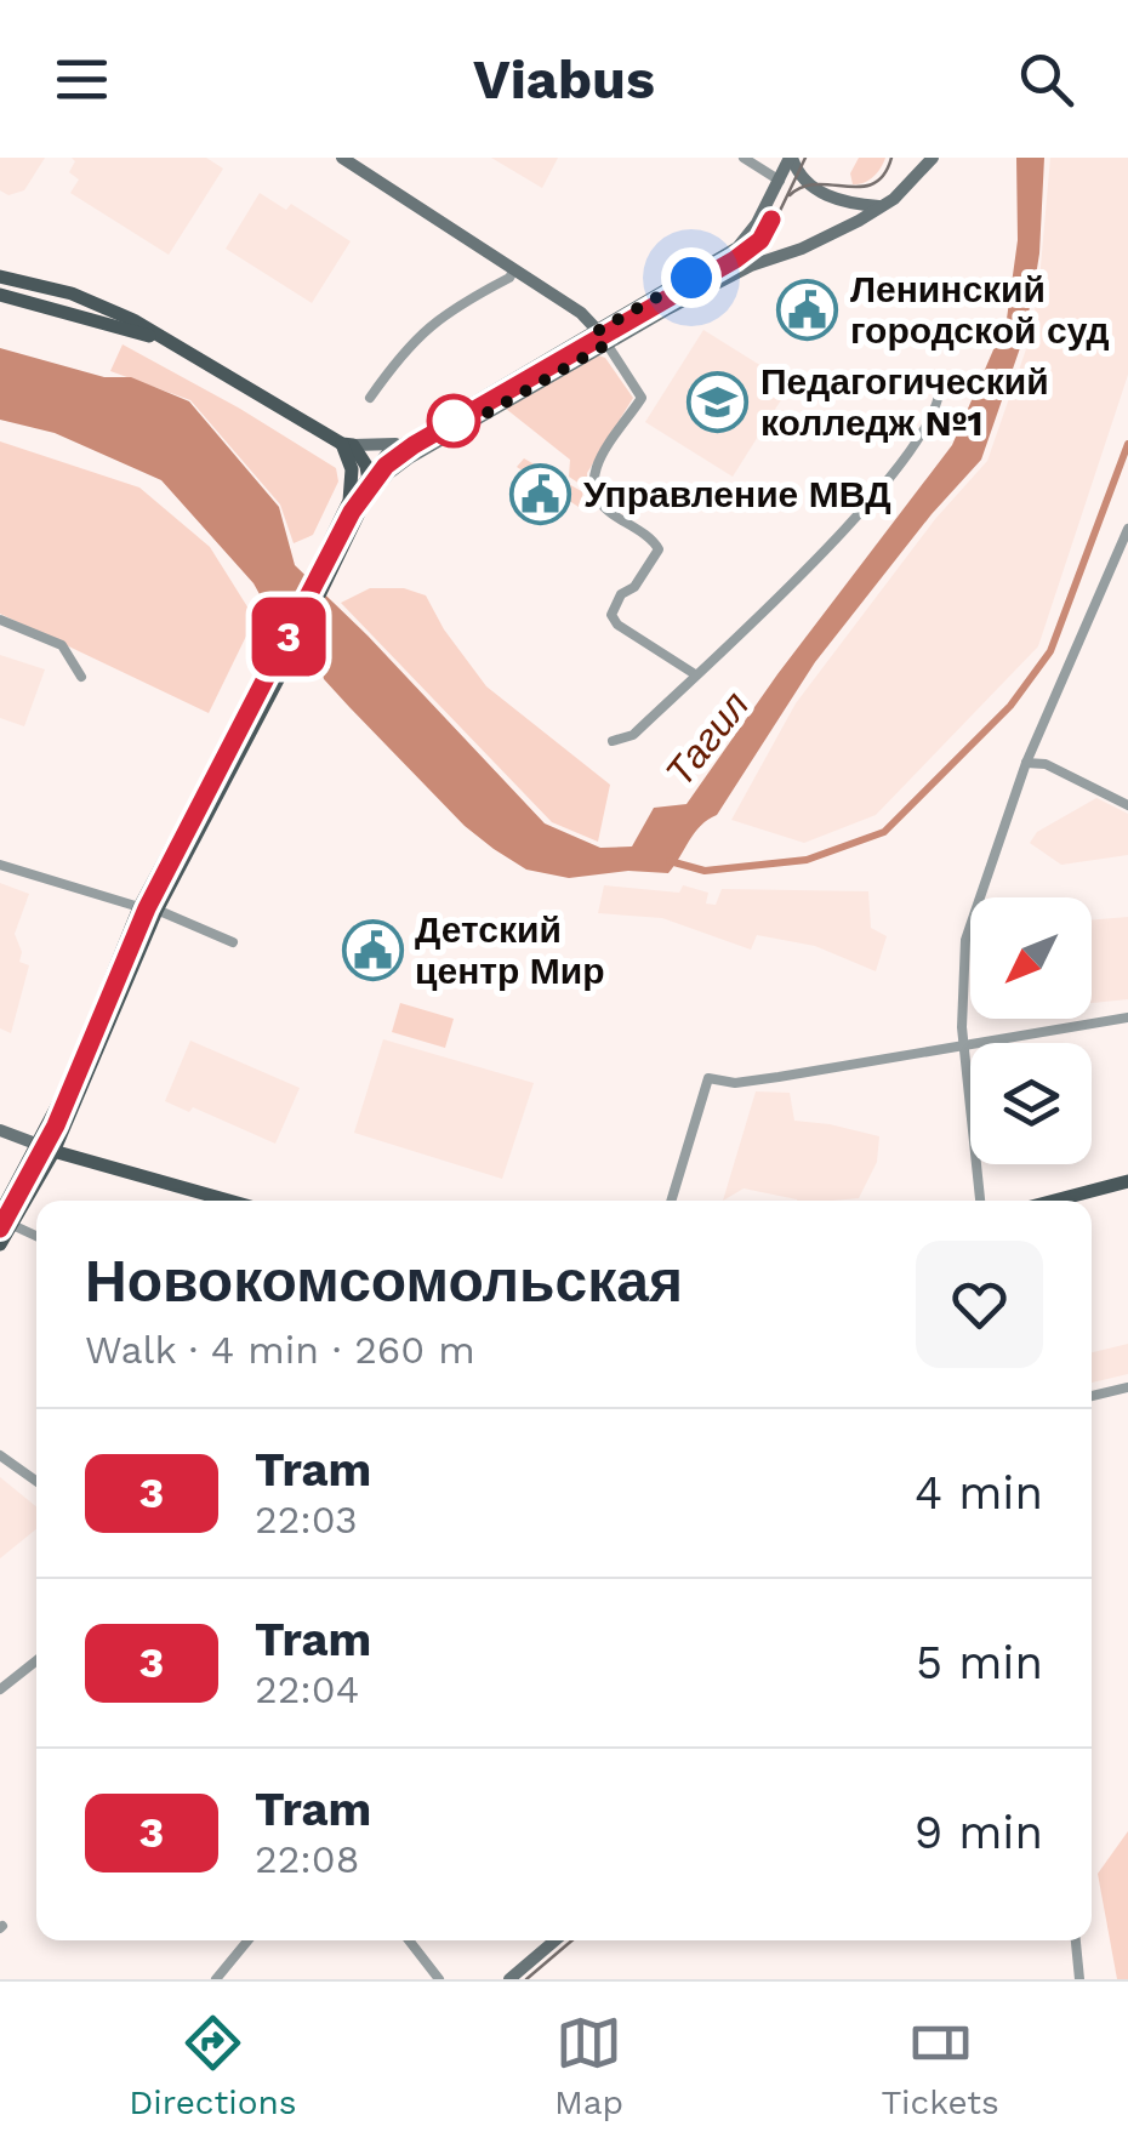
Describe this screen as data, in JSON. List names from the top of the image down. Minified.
{"water":["Тагил"],"places":{"public building":["Ленинский городской суд","Управление МВД","Детский центр Мир"],"school or university":["Педагогический колледж №1"]},"lines":["tram line 3"],"north":"bottom left","page":{"header":"Viabus","on_map":"3","heading":["Новокомсомольская","Walk · 4 min · 260 m"],"list":[{"mark":"3","name":"Tram","note":"22:03","value":"4 min"},{"mark":"3","name":"Tram","note":"22:04","value":"5 min"},{"mark":"3","name":"Tram","note":"22:08","value":"9 min"}],"tabs":["Directions","Map","Tickets"]}}
